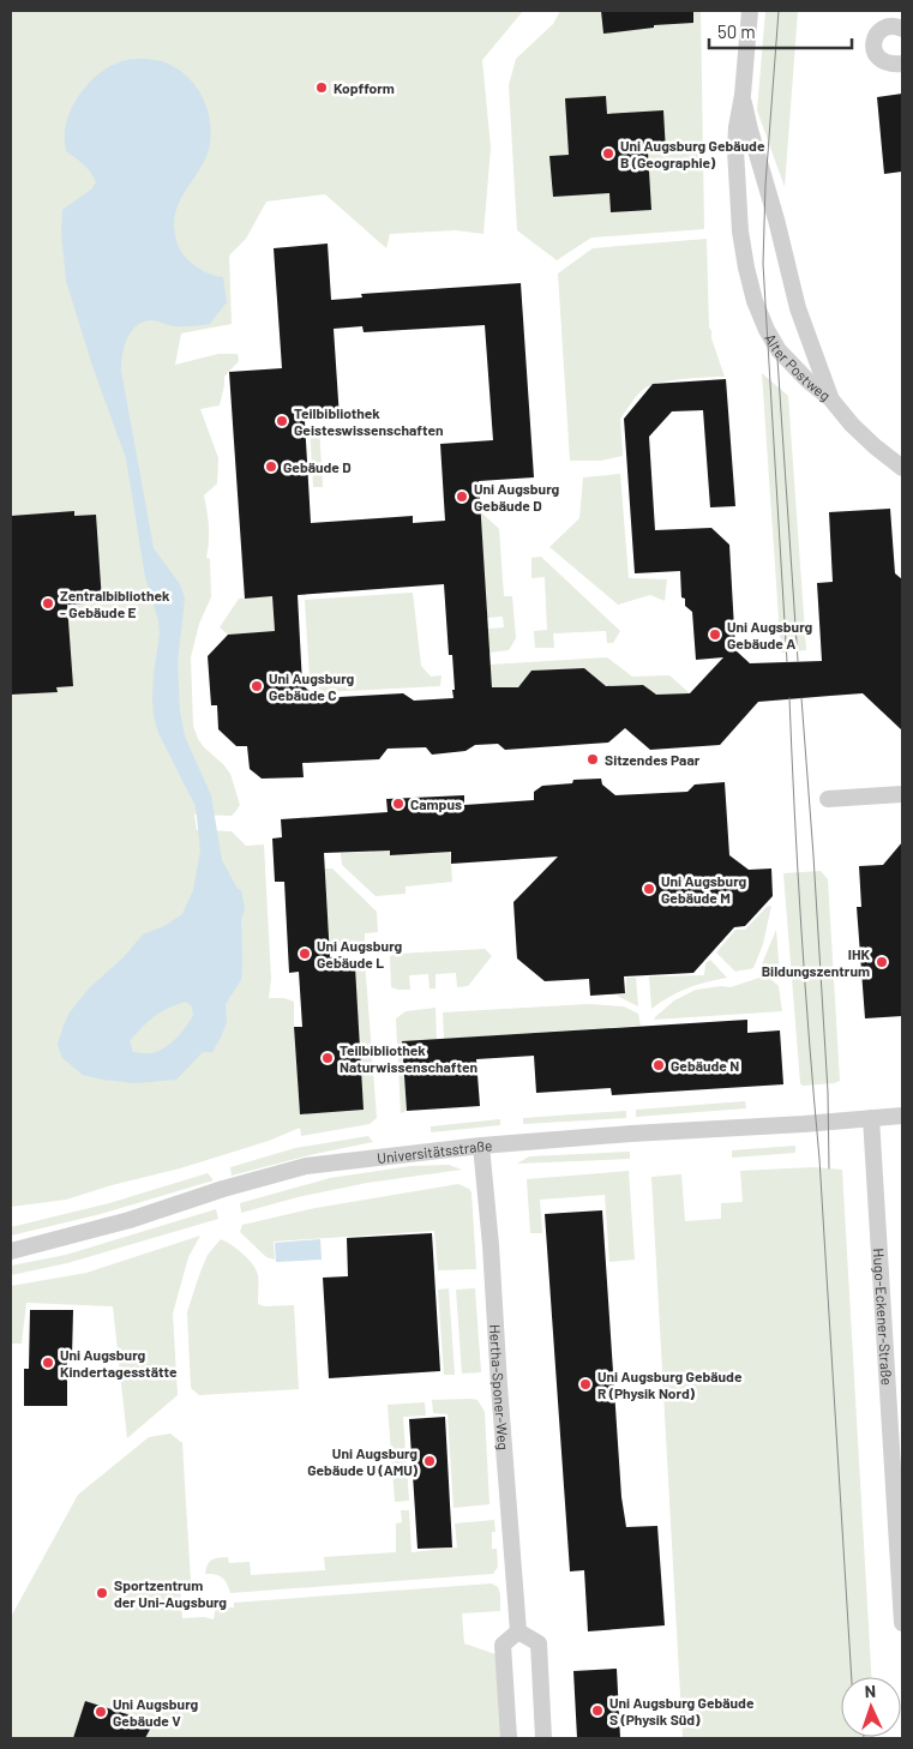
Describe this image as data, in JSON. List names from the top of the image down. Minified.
{"streets":{"street":["Alter Postweg","Universitätsstraße","Hugo-Eckener-Straße","Hertha-Sponer-Weg"]},"crossings":[["Universitätsstraße","Hugo-Eckener-Straße"],["Universitätsstraße","Hertha-Sponer-Weg"]],"places":["Kopfform","Uni Augsburg Gebäude B (Geographie)","Teilbibliothek Geisteswissenschaften","Gebäude D","Uni Augsburg Gebäude D","Zentralbibliothek - Gebäude E","Uni Augsburg Gebäude A","Uni Augsburg Gebäude C","Sitzendes Paar","Campus","Uni Augsburg Gebäude M","Uni Augsburg Gebäude L","IHK Bildungszentrum","Teilbibliothek Naturwissenschaften","Gebäude N","Uni Augsburg Kindertagesstätte","Uni Augsburg Gebäude R (Physik Nord)","Uni Augsburg Gebäude U (AMU)","Sportzentrum der Uni-Augsburg","Uni Augsburg Gebäude S (Physik Süd)","Uni Augsburg Gebäude V"],"scale_bar":"50 m","north":"top"}
